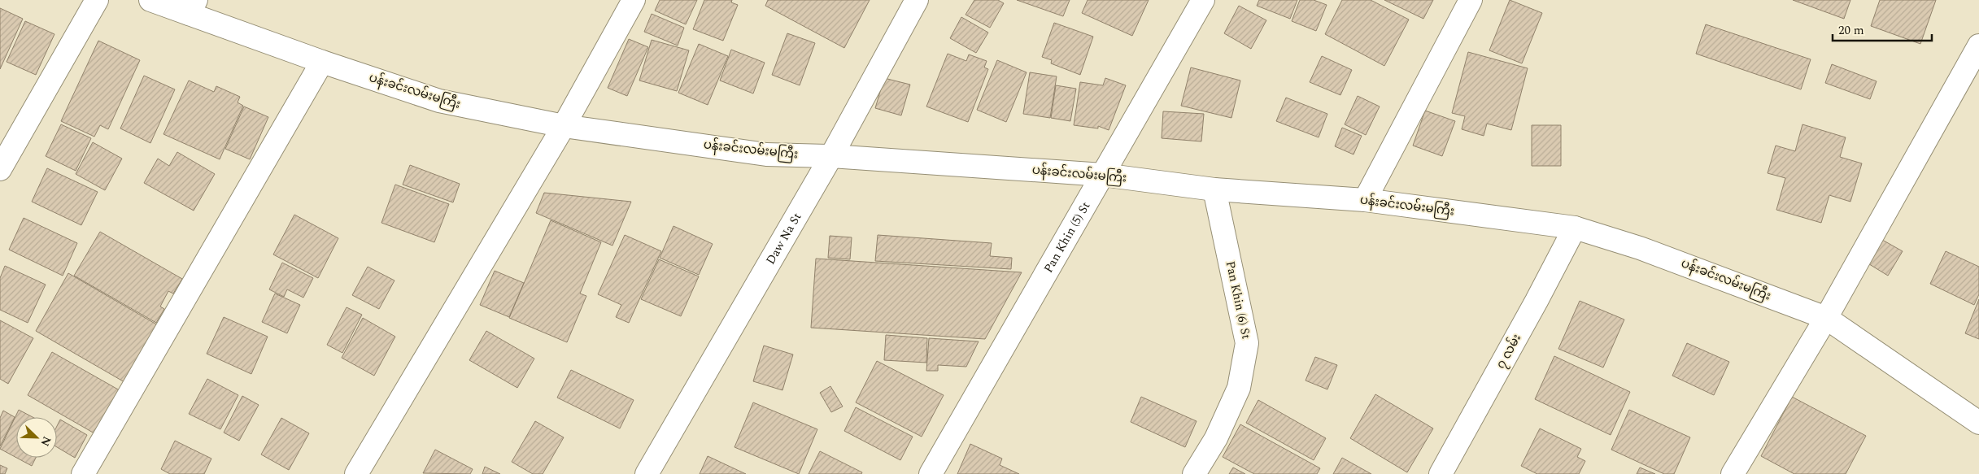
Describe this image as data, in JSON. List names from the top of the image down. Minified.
{"streets":{"street":["ပန်းခင်းလမ်းမကြီး","Pan Khin (5) St","Daw Na St","Pan Khin (6) St","၇ လမ်း"]},"crossings":[["ပန်းခင်းလမ်းမကြီး","Pan Khin (5) St"],["ပန်းခင်းလမ်းမကြီး","Daw Na St"],["ပန်းခင်းလမ်းမကြီး","Pan Khin (6) St"],["ပန်းခင်းလမ်းမကြီး","၇ လမ်း"]],"scale_bar":"20 m","north":"bottom right"}
